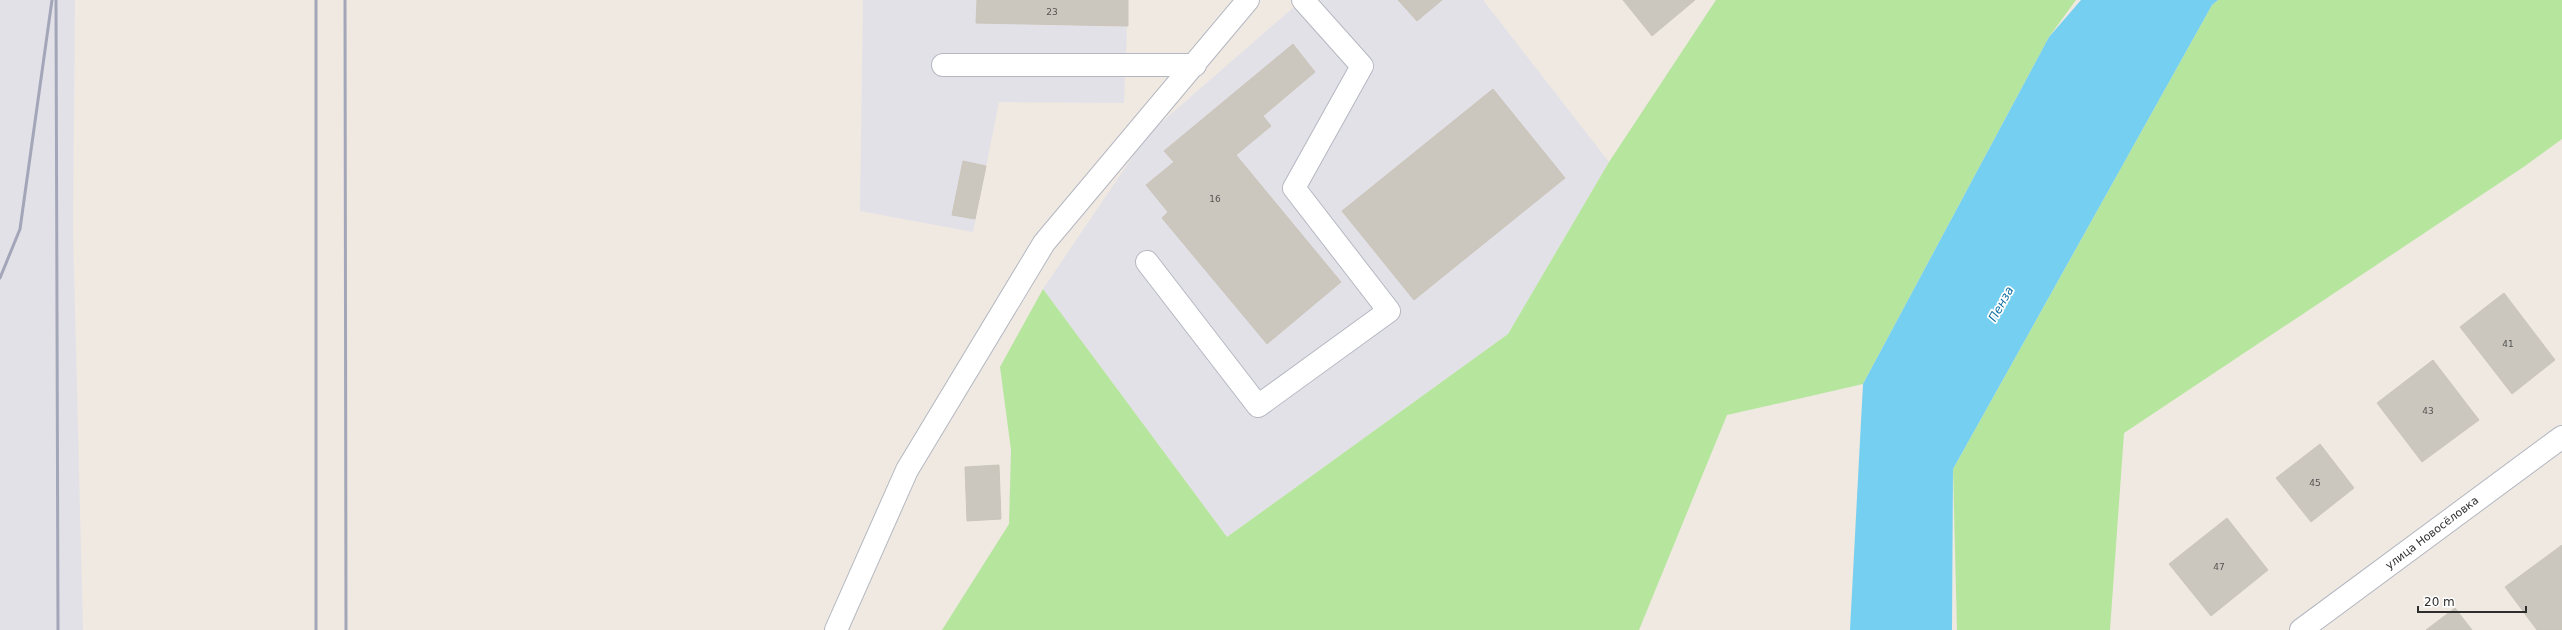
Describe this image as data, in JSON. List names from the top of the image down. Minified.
{"streets":{"street":["улица Новосёловка"]},"water":["Пенза"],"house_numbers":["23","16","41","43","45","47"],"scale_bar":"20 m"}
